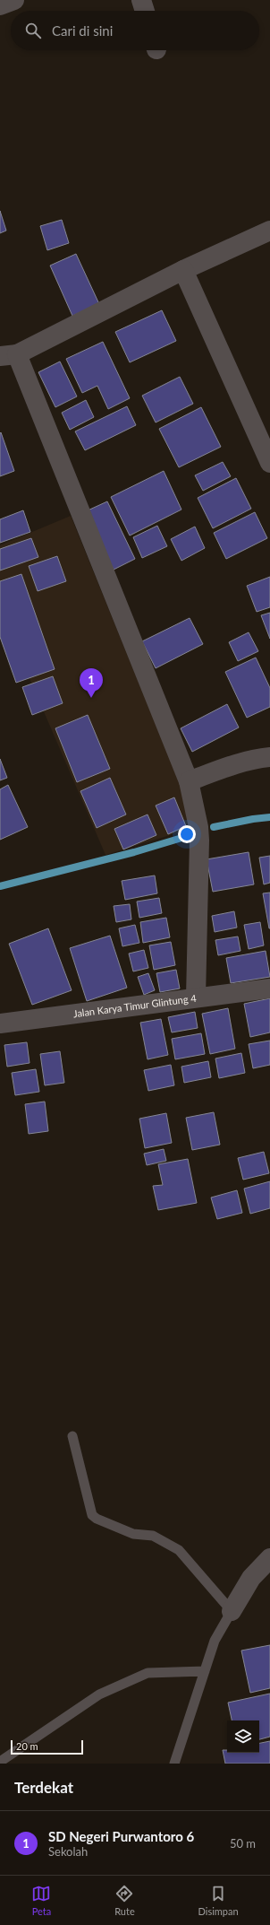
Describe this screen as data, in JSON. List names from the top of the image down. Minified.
{"streets":{"street":["Jalan Karya Timur Glintung 4"]},"scale_bar":"20 m","page":{"search":"Cari di sini","pins":"1","scale":"20 m","heading":"Terdekat","list":[{"mark":"1","name":"SD Negeri Purwantoro 6","note":"Sekolah","value":"50 m"}],"nav":["Peta","Rute","Disimpan"]}}
